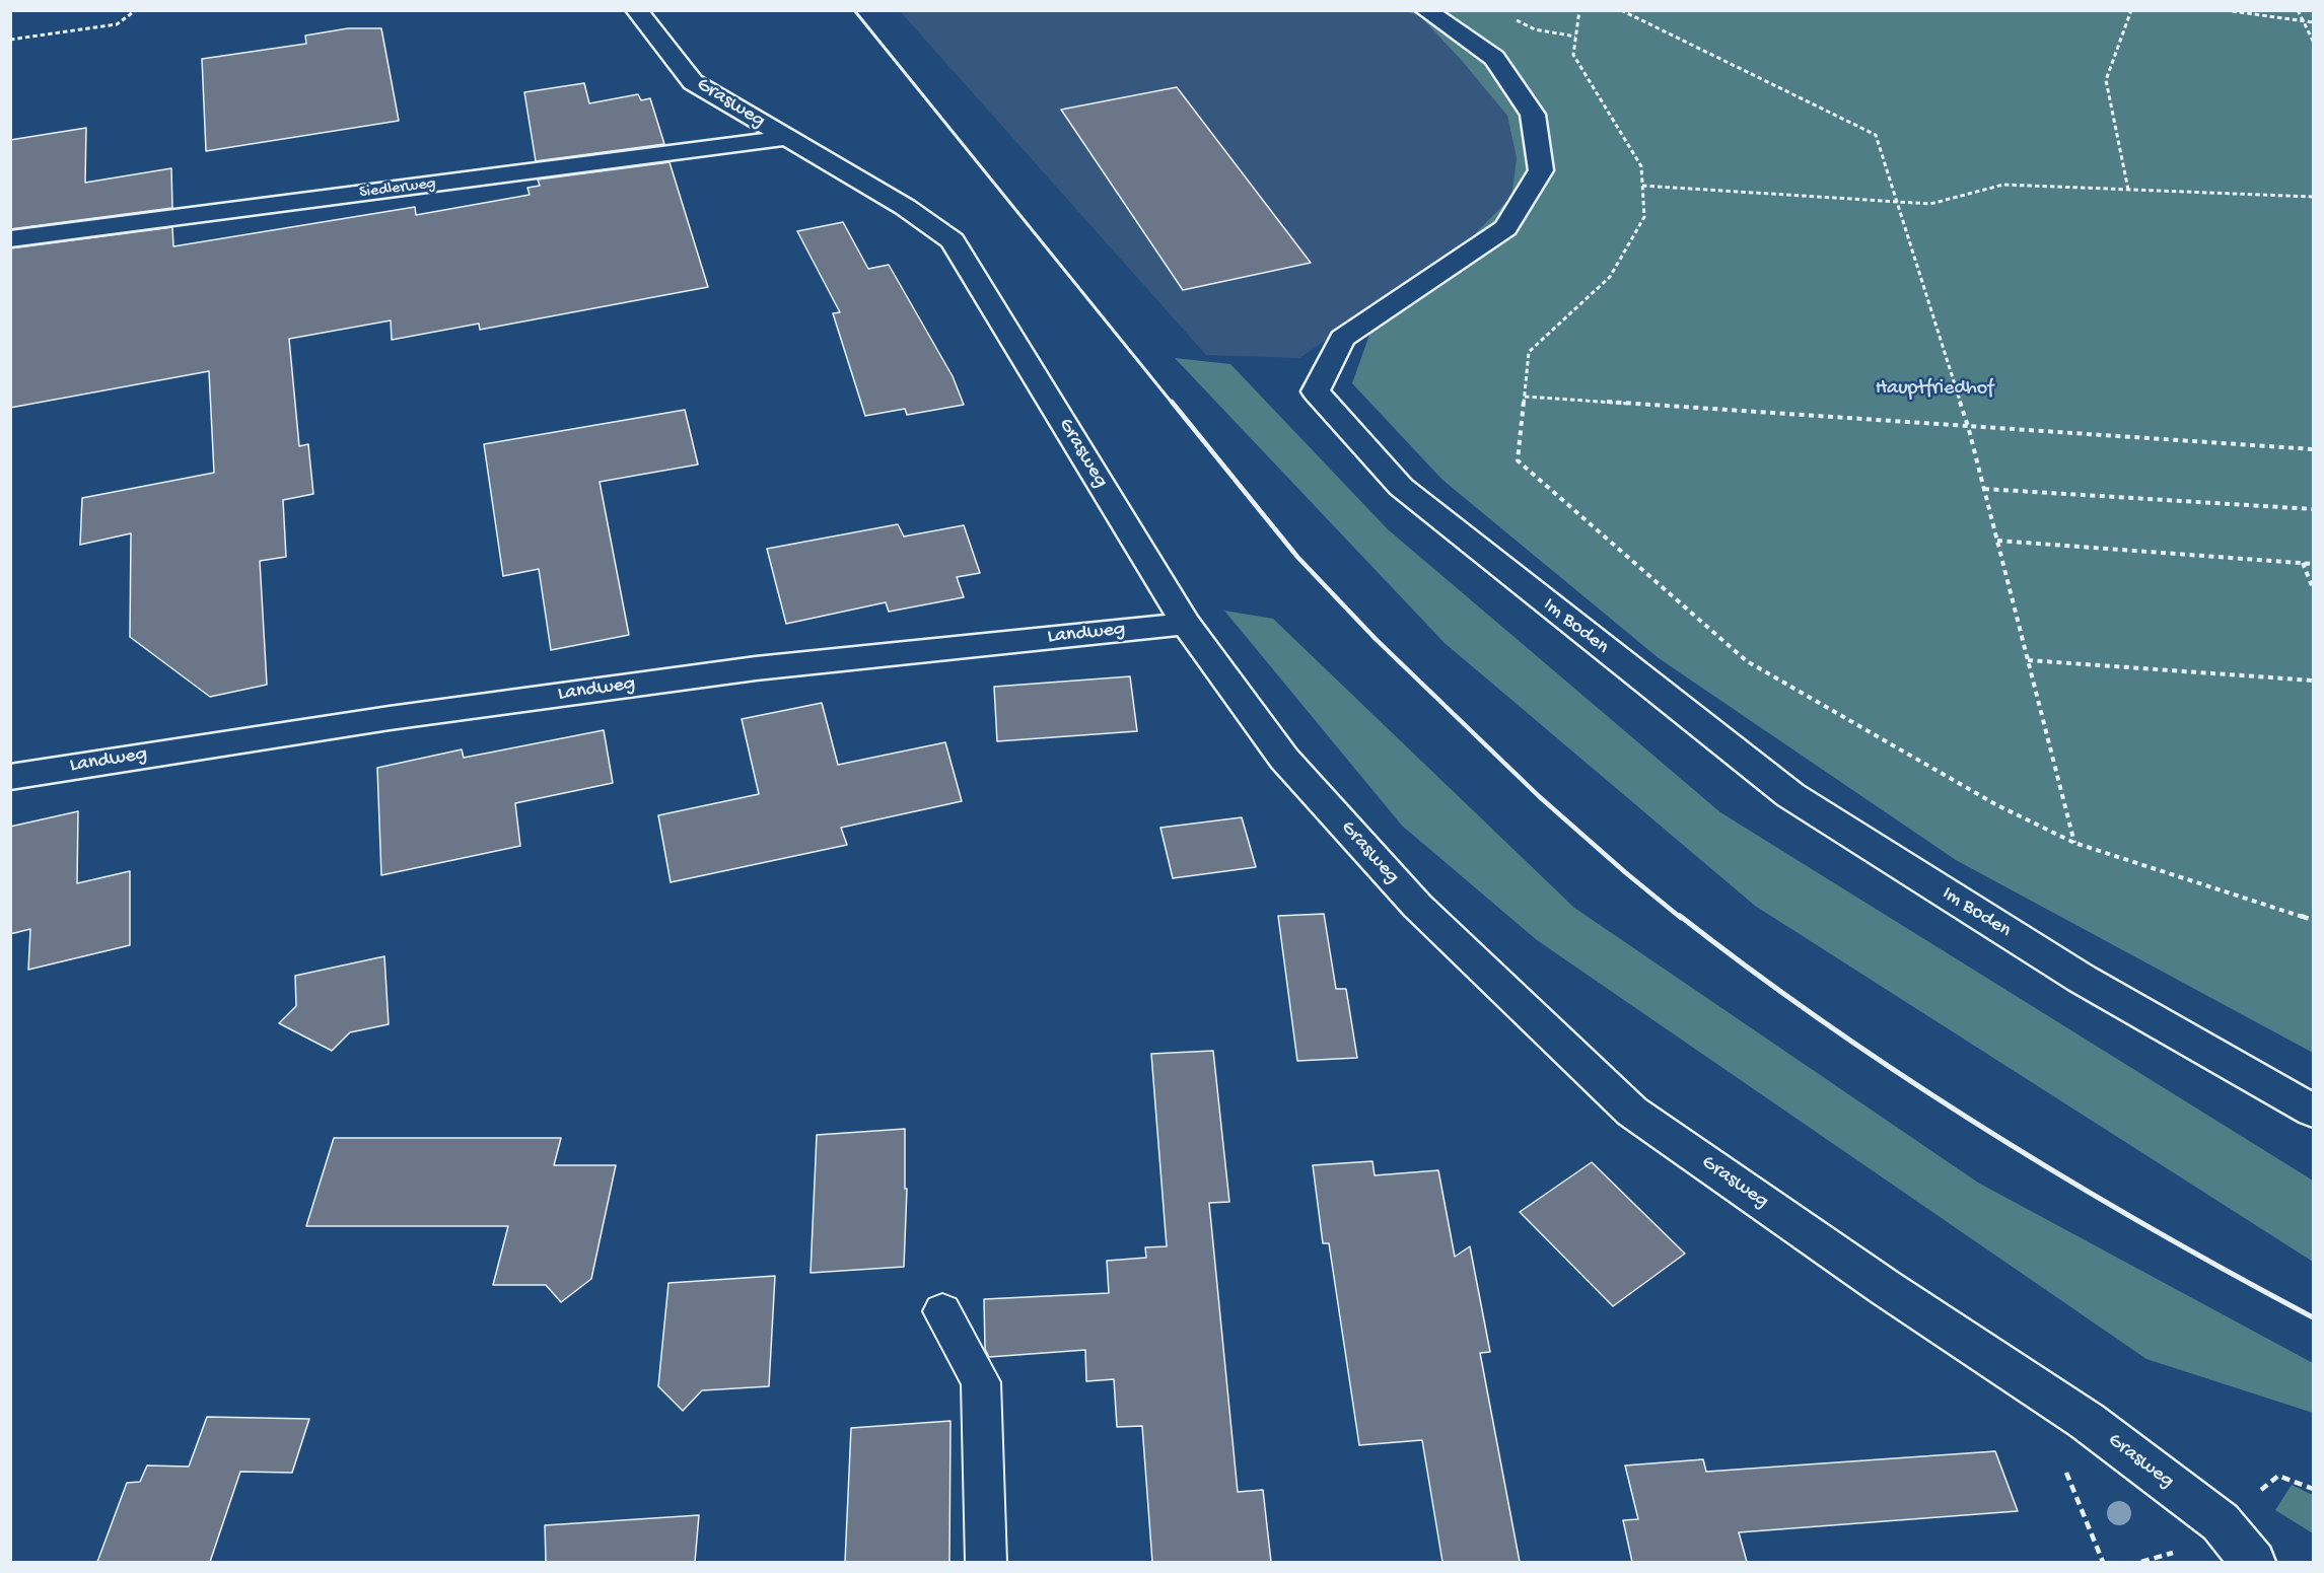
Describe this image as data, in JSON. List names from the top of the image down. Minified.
{"streets":{"street":["Grasweg","Siedlerweg","Im Boden","Landweg"]},"crossings":[["Grasweg","Siedlerweg"],["Grasweg","Landweg"]],"parks":["Hauptfriedhof"]}
